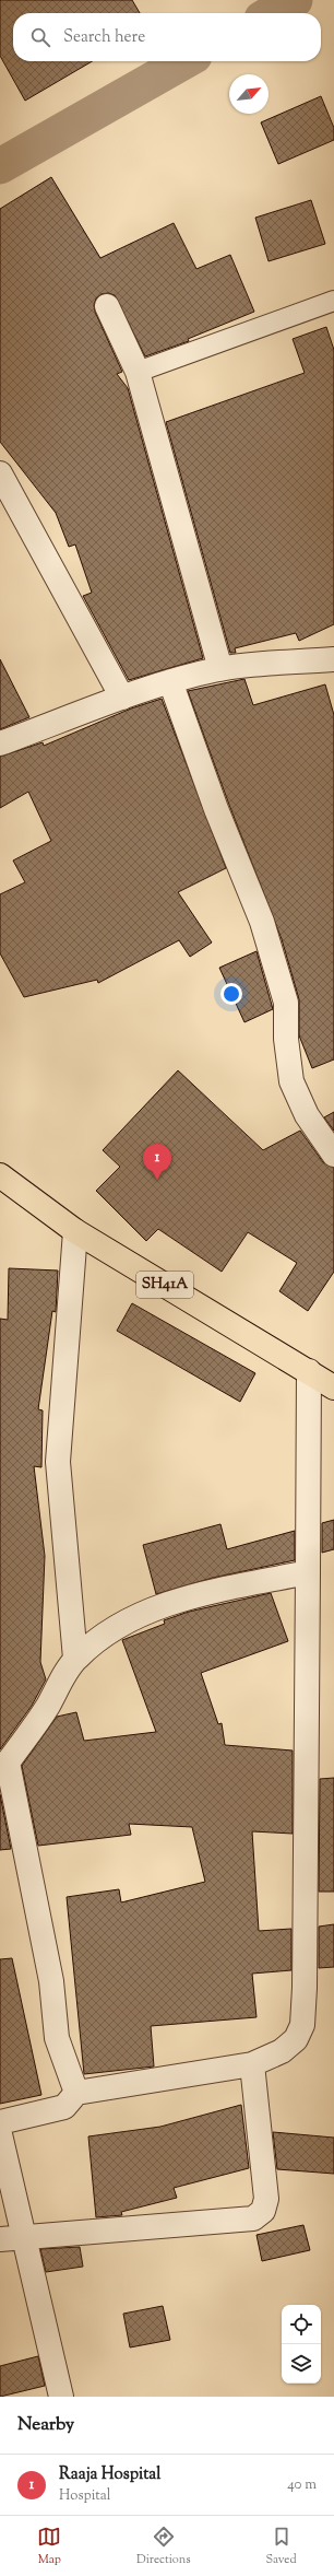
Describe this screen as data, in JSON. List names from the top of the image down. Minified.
{"streets":{"main road":["SH41A"]},"north":"top right","page":{"search":"Search here","pins":"1","heading":"Nearby","list":[{"mark":"1","name":"Raaja Hospital","note":"Hospital","value":"40 m"}],"nav":["Map","Directions","Saved"]}}
